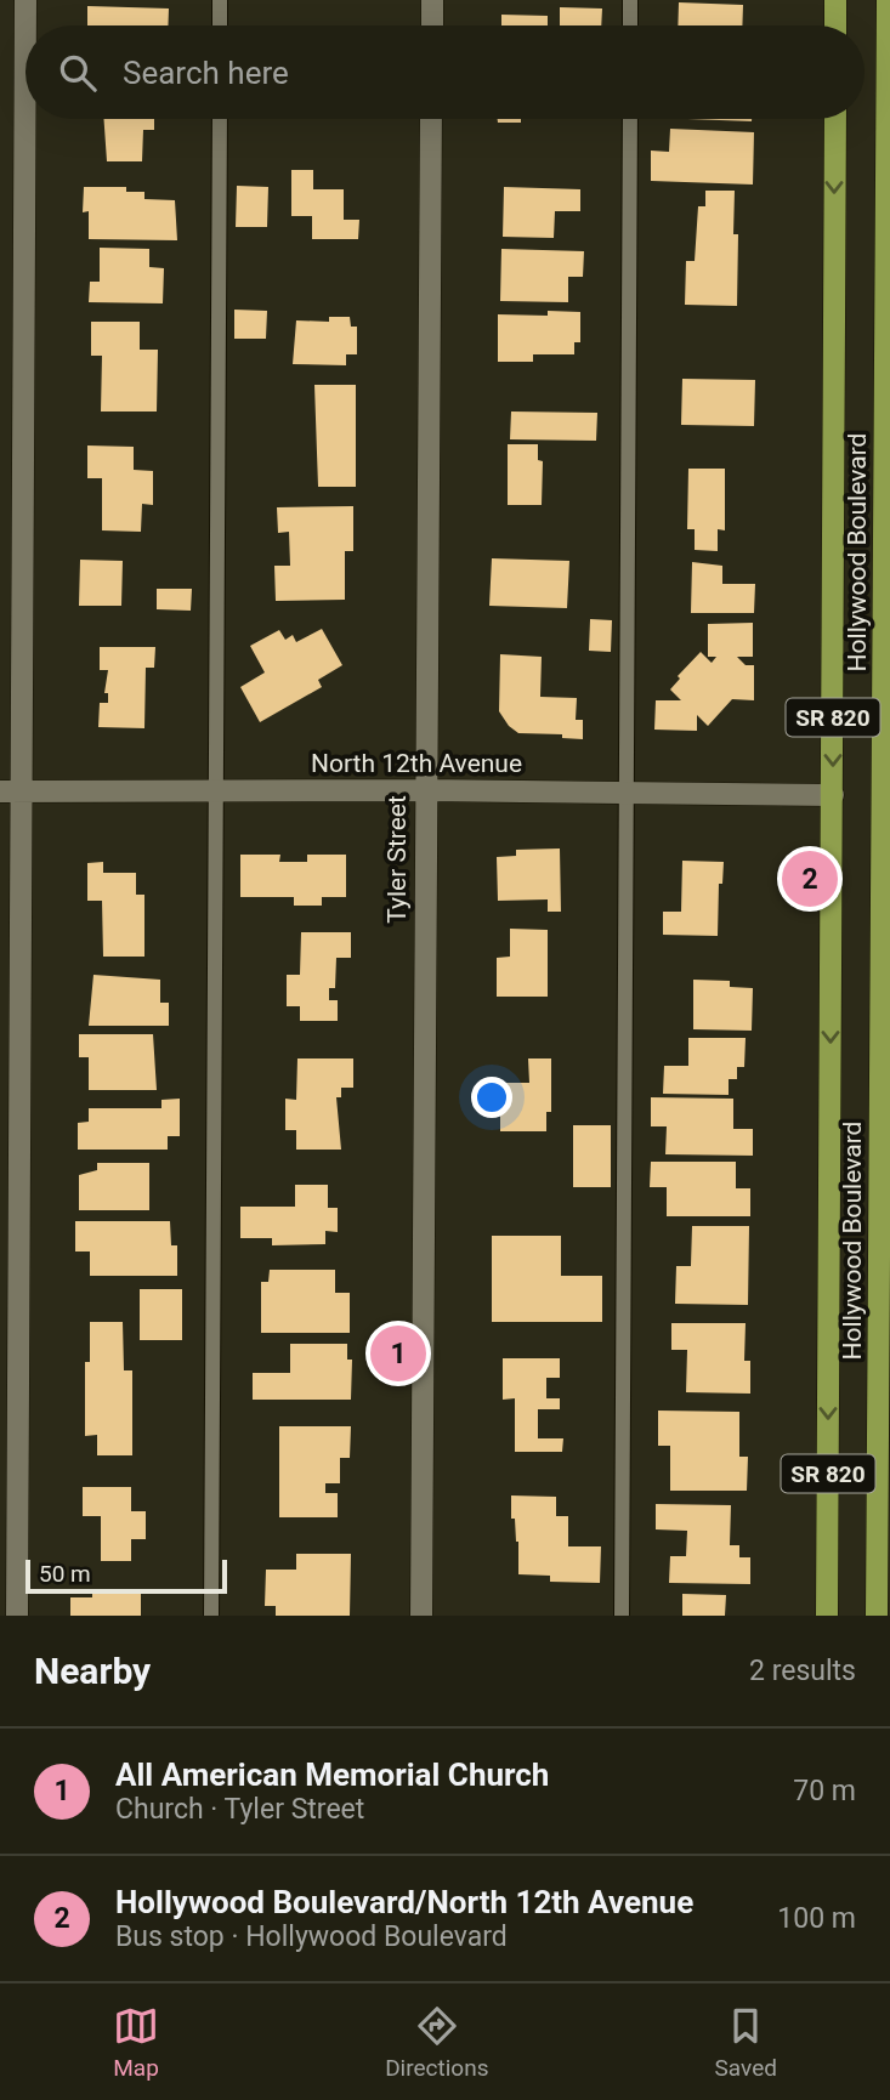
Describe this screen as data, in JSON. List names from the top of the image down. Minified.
{"streets":{"main road":["Hollywood Boulevard","SR 820"],"street":["North 12th Avenue","Tyler Street"]},"crossings":[["Hollywood Boulevard","North 12th Avenue"],["North 12th Avenue","Tyler Street"]],"scale_bar":"50 m","page":{"search":"Search here","pins":["2","1"],"scale":"50 m","heading":["Nearby","2 results"],"list":[{"mark":"1","name":"All American Memorial Church","note":"Church · Tyler Street","value":"70 m"},{"mark":"2","name":"Hollywood Boulevard/North 12th Avenue","note":"Bus stop · Hollywood Boulevard","value":"100 m"}],"nav":["Map","Directions","Saved"]}}
